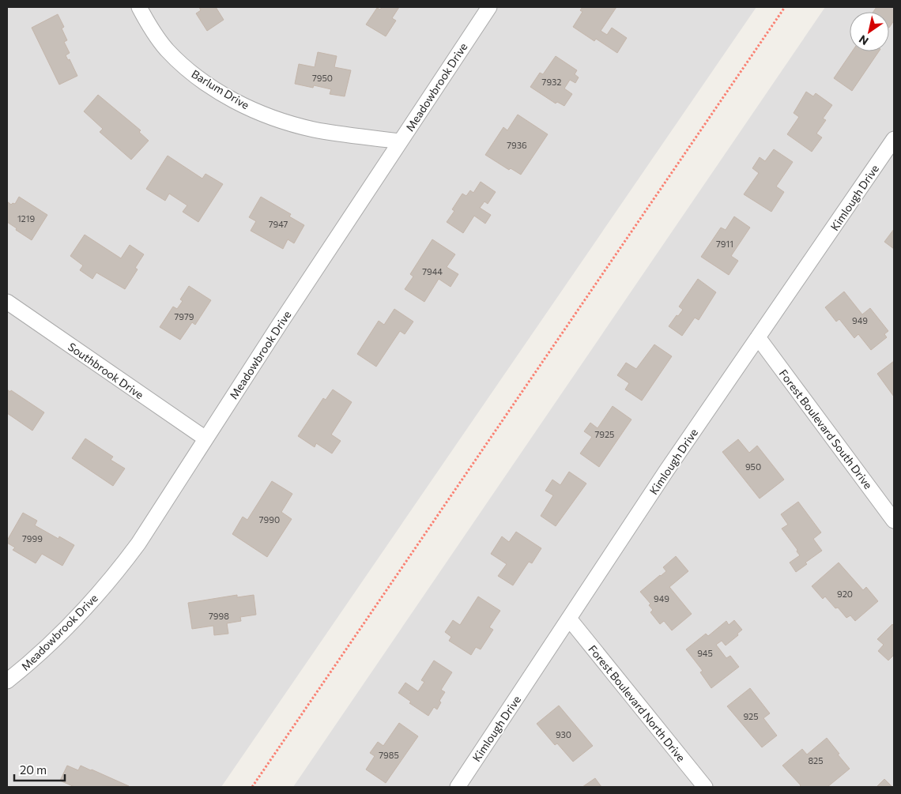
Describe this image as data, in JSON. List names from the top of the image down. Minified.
{"streets":{"street":["Meadowbrook Drive","Barlum Drive","Kimlough Drive","Southbrook Drive","Forest Boulevard South Drive","Forest Boulevard North Drive"]},"crossings":[["Meadowbrook Drive","Barlum Drive"],["Meadowbrook Drive","Southbrook Drive"],["Kimlough Drive","Forest Boulevard South Drive"],["Kimlough Drive","Forest Boulevard North Drive"]],"house_numbers":["7950","7932","7936","1219","7947","7911","7944","7979","949","7925","950","7990","7999","920","949","7998","945","925","930","7985","825"],"scale_bar":"20 m","north":"bottom left"}
